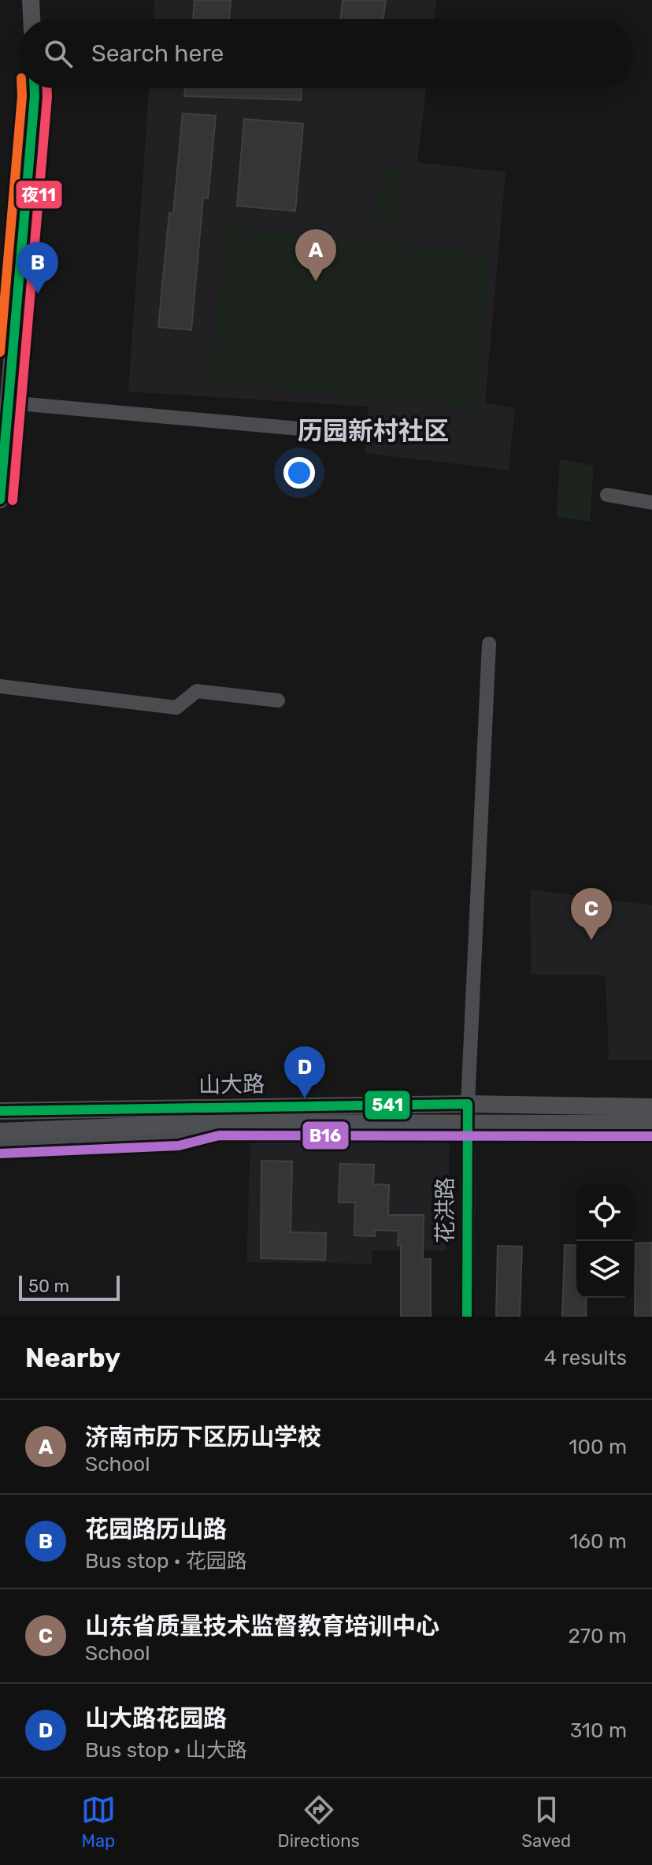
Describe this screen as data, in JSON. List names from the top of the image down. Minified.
{"streets":{"main road":["山大路"],"street":["花洪路"]},"crossings":[["山大路","花洪路"]],"districts":["历园新村社区"],"lines":["transit line 541","transit line 夜11","transit line B16"],"scale_bar":"50 m","page":{"search":"Search here","pins":["A","B","C","D"],"scale":"50 m","heading":["Nearby","4 results"],"list":[{"mark":"A","name":"济南市历下区历山学校","note":"School","value":"100 m"},{"mark":"B","name":"花园路历山路","note":"Bus stop · 花园路","value":"160 m"},{"mark":"C","name":"山东省质量技术监督教育培训中心","note":"School","value":"270 m"},{"mark":"D","name":"山大路花园路","note":"Bus stop · 山大路","value":"310 m"}],"nav":["Map","Directions","Saved"]}}
